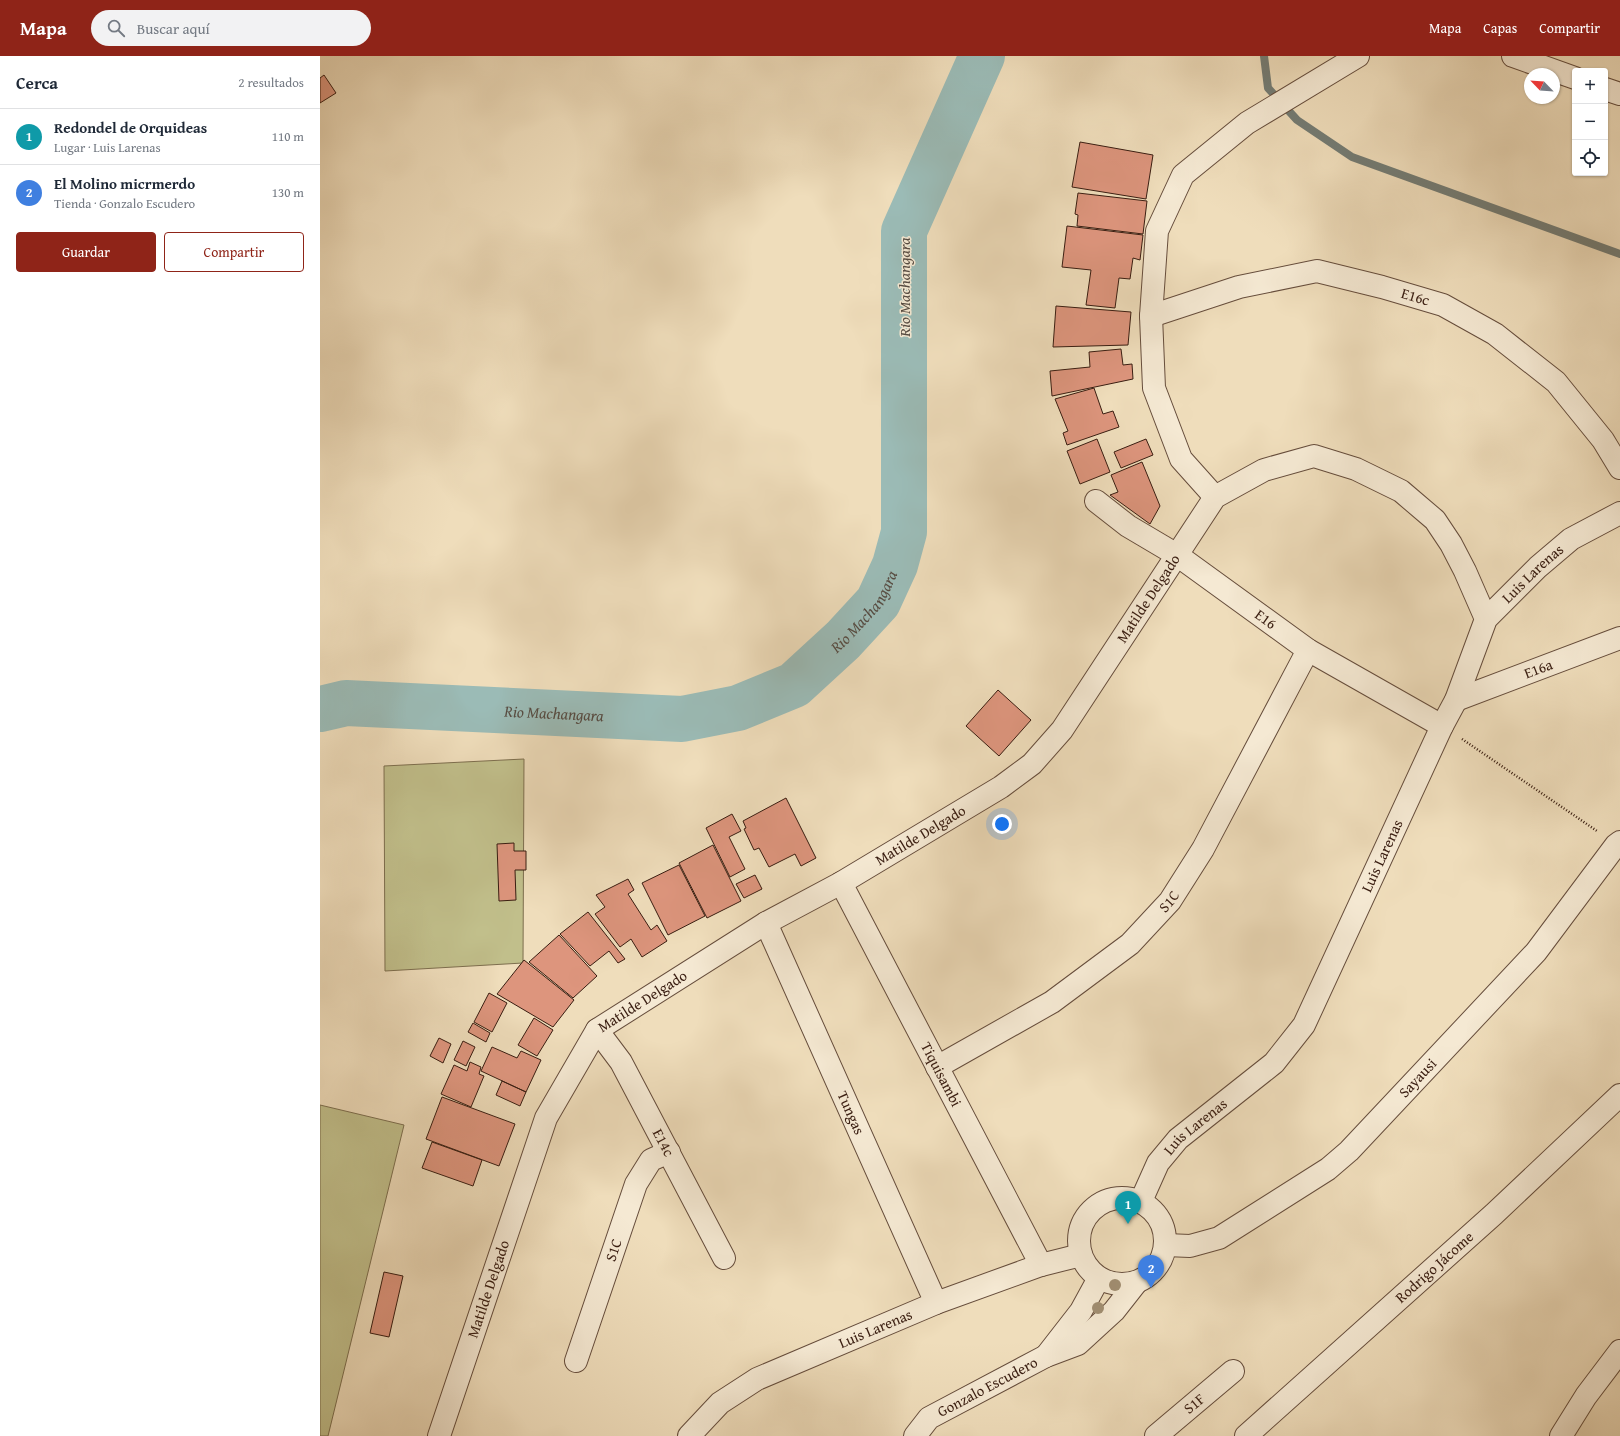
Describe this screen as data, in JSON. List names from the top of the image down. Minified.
{"streets":{"street":["E16c","Luis Larenas","Matilde Delgado","E16","E16a","S1C","Tiquisambi","Sayausi","Tungas","E14c","Rodrigo Jácome","Gonzalo Escudero","S1F"]},"crossings":[["Luis Larenas","Matilde Delgado"],["Luis Larenas","E16"],["Luis Larenas","E16a"],["Luis Larenas","Tiquisambi"],["Luis Larenas","Sayausi"],["Luis Larenas","Tungas"],["Luis Larenas","Gonzalo Escudero"],["Matilde Delgado","E16"],["Matilde Delgado","Tiquisambi"],["Matilde Delgado","Tungas"],["Matilde Delgado","E14c"],["E16","S1C"],["S1C","Tiquisambi"],["S1C","E14c"],["Sayausi","Gonzalo Escudero"]],"water":["Rio Machangara"],"north":"top left","page":{"header":"Mapa","search":"Buscar aquí","nav":["Mapa","Capas","Compartir"],"heading":["Cerca","2 resultados"],"map_buttons":["+","−"],"list":[{"mark":"1","name":"Redondel de Orquideas","note":"Lugar · Luis Larenas","value":"110 m"},{"mark":"2","name":"El Molino micrmerdo","note":"Tienda · Gonzalo Escudero","value":"130 m"}],"buttons":["Guardar","Compartir"],"pins":["1","2"]}}
